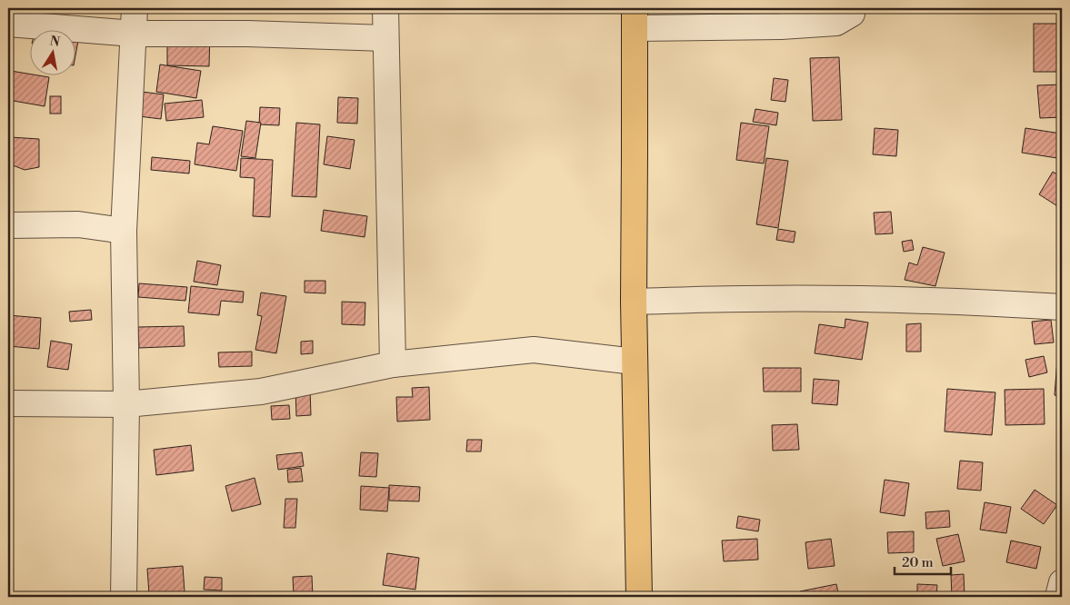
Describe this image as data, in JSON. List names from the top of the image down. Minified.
{"scale_bar":"20 m","north":"top"}
